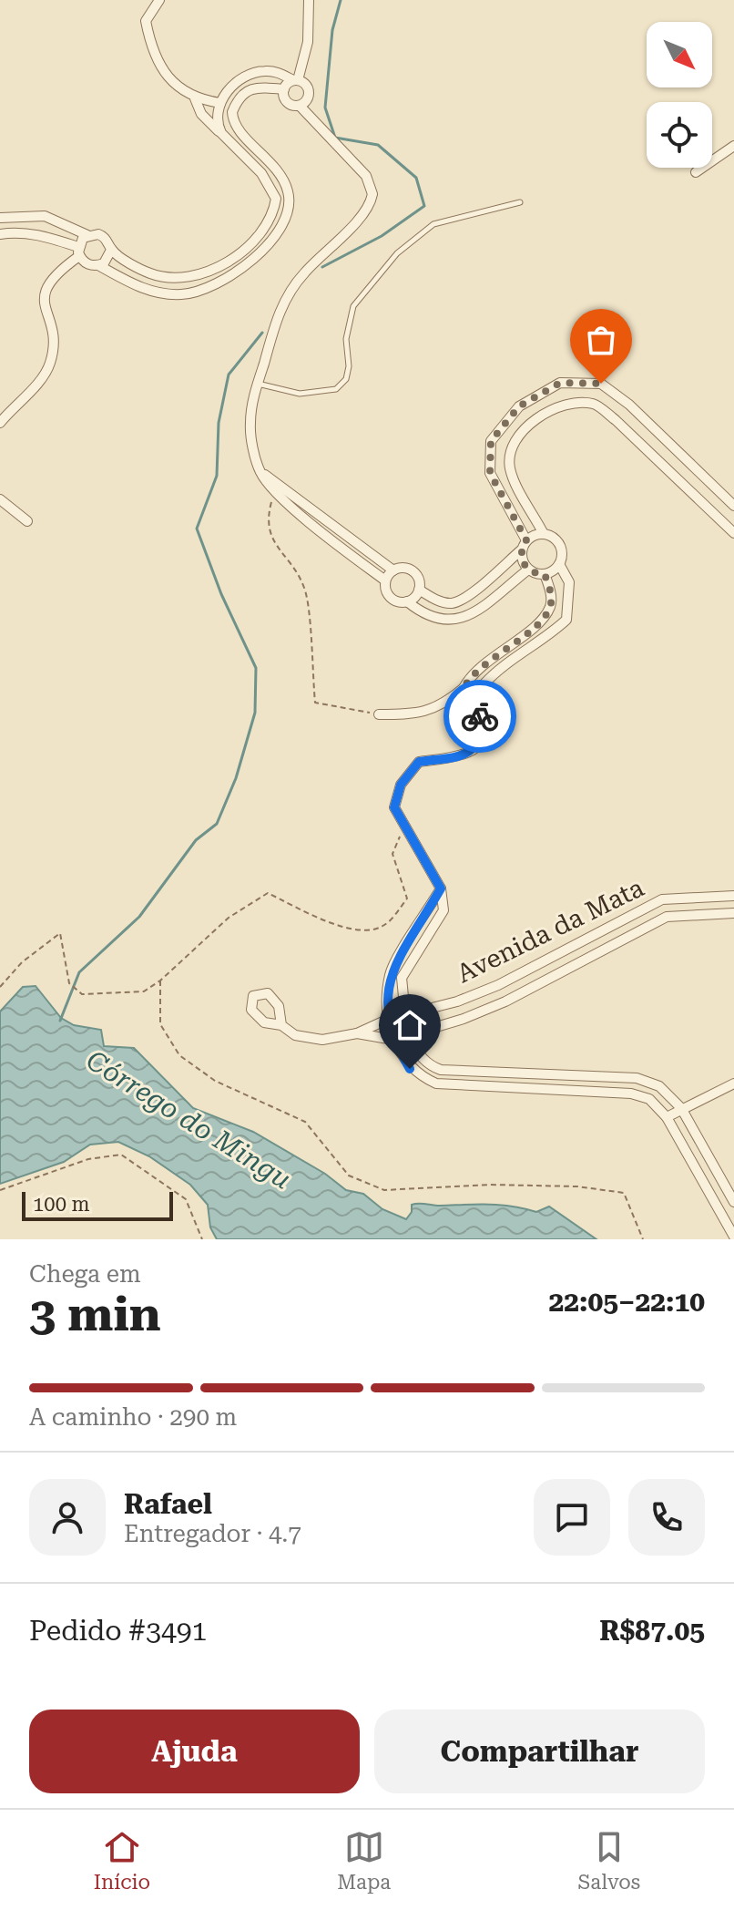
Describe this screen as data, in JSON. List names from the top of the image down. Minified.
{"streets":{"street":["Avenida da Mata"]},"water":["Córrego do Mingu"],"scale_bar":"100 m","north":"bottom right","page":{"scale":"100 m","heading":["3 min","Chega em","22:05–22:10"],"panel":["Rafael","Entregador · 4.7","Pedido #3491","R$87.05"],"bar":"A caminho · 290 m","buttons":["Ajuda","Compartilhar"],"tabs":["Início","Mapa","Salvos"]}}
